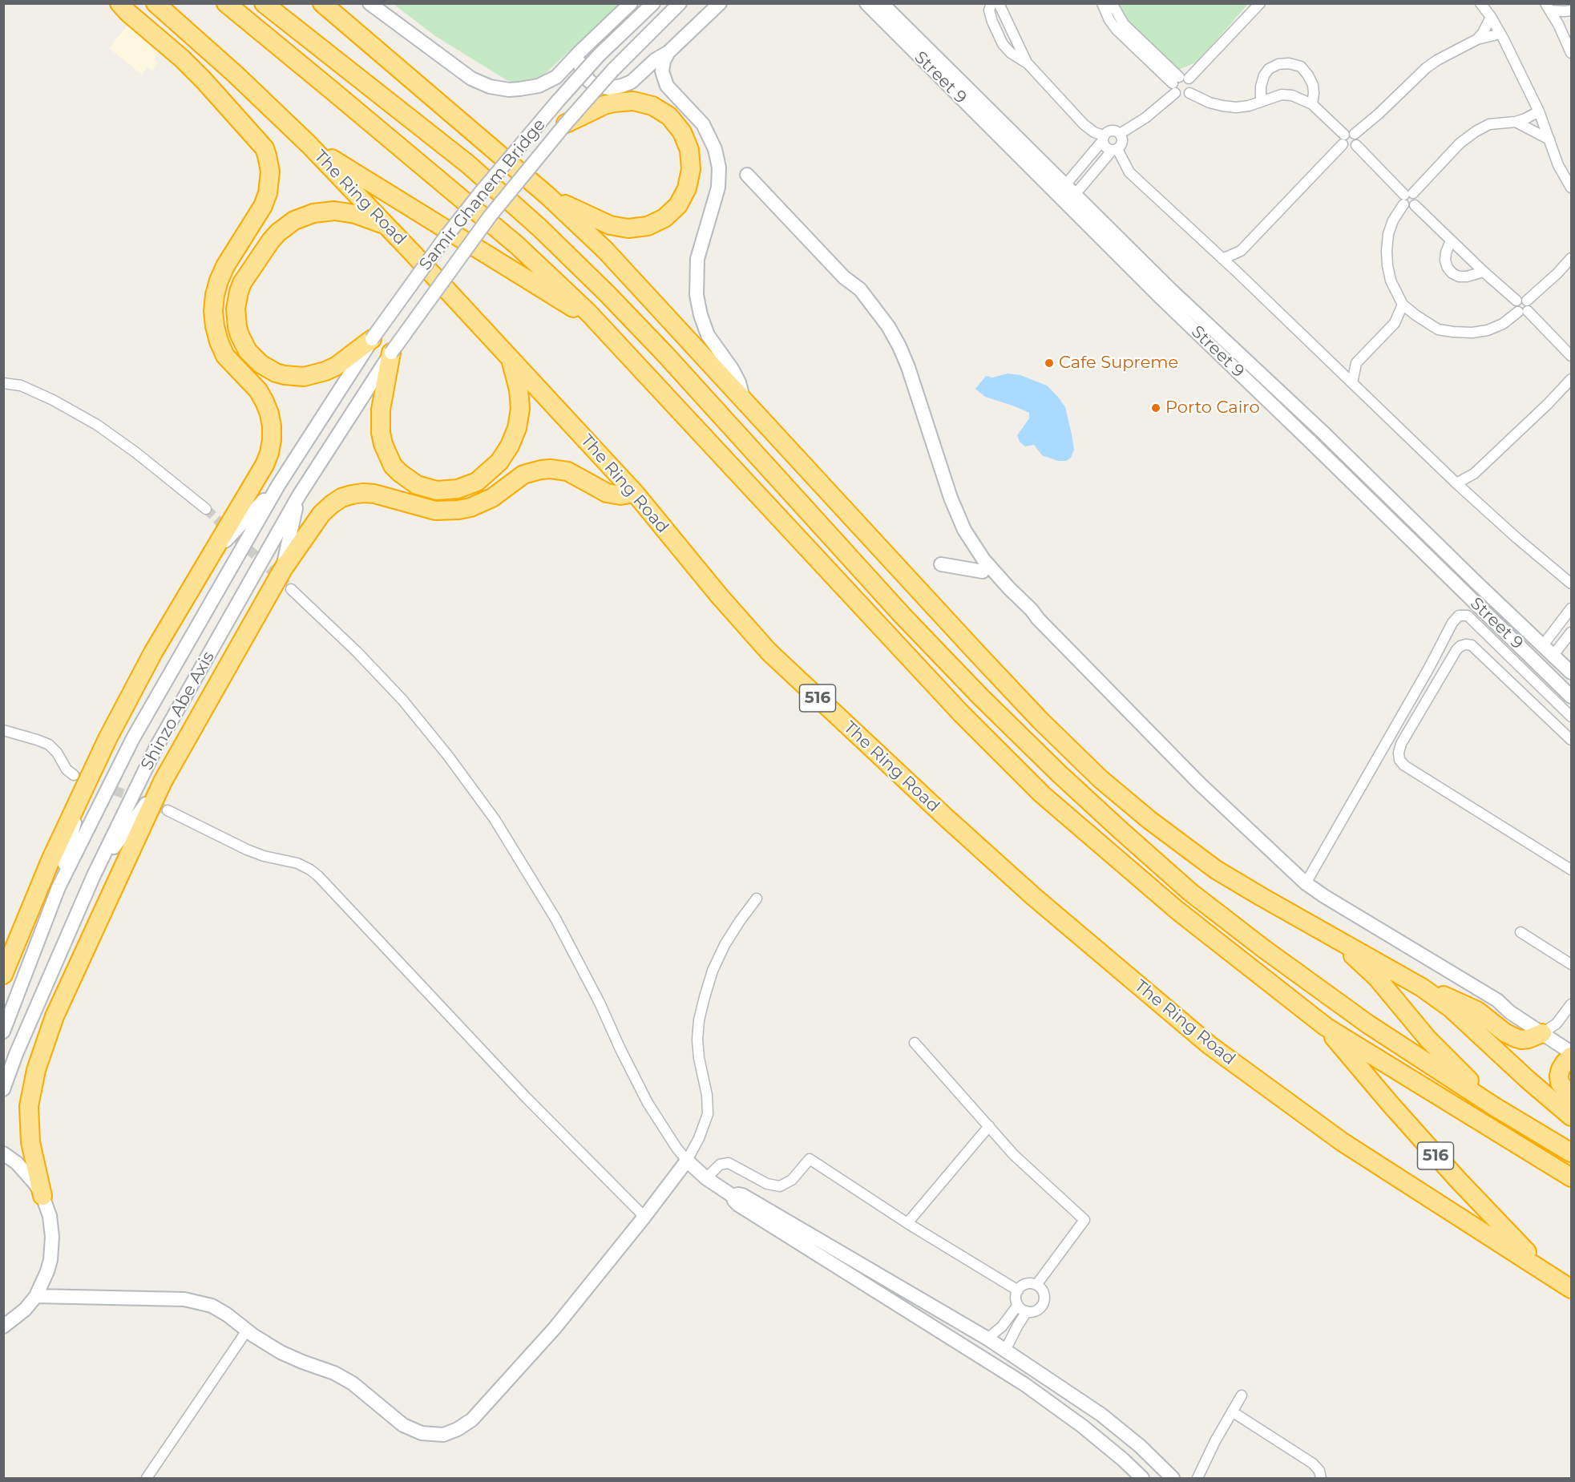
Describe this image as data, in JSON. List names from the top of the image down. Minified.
{"streets":{"highway":["The Ring Road","516"],"street":["Street 9","Samir Ghanem Bridge","Shinzo Abe Axis"]},"crossings":[["Samir Ghanem Bridge","Shinzo Abe Axis"],["The Ring Road","516"]],"places":["Cafe Supreme","Porto Cairo"]}
